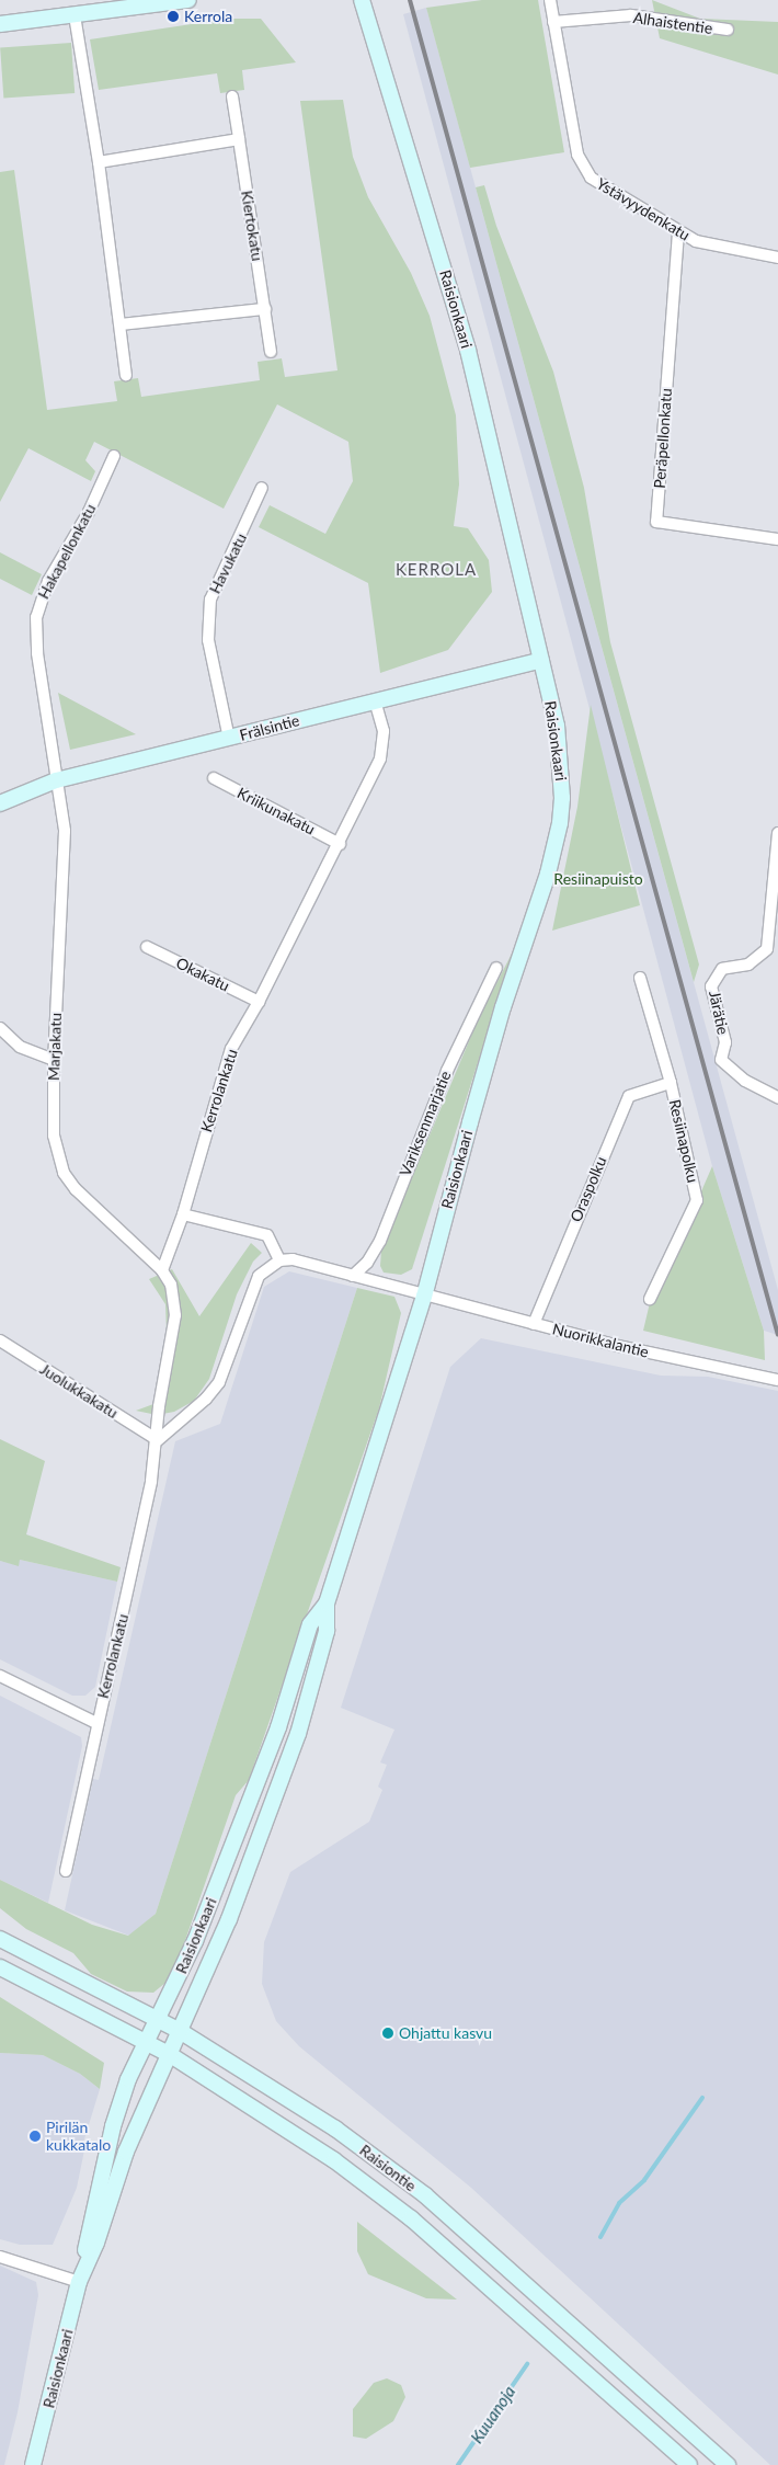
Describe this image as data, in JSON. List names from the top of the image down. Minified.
{"streets":{"main road":["Raisionkaari","Frälsintie","Raisiontie"],"street":["Alhaistentie","Ystävyydenkatu","Kiertokatu","Peräpellonkatu","Hakapellonkatu","Havukatu","Kriikunakatu","Okakatu","Järätie","Marjakatu","Kerrolankatu","Variksenmarjatie","Resiinapolku","Oraspolku","Nuorikkalantie","Juolukkakatu"]},"crossings":[["Alhaistentie","Ystävyydenkatu"],["Ystävyydenkatu","Peräpellonkatu"],["Raisionkaari","Frälsintie"],["Raisionkaari","Nuorikkalantie"],["Raisionkaari","Raisiontie"],["Hakapellonkatu","Frälsintie"],["Hakapellonkatu","Marjakatu"],["Havukatu","Frälsintie"],["Frälsintie","Marjakatu"],["Frälsintie","Kerrolankatu"],["Kriikunakatu","Kerrolankatu"],["Okakatu","Kerrolankatu"],["Marjakatu","Kerrolankatu"],["Kerrolankatu","Juolukkakatu"],["Resiinapolku","Oraspolku"],["Oraspolku","Nuorikkalantie"]],"districts":["KERROLA"],"water":["Kuuanoja"],"parks":["Resiinapuisto"],"places":["Kerrola","Ohjattu kasvu","Pirilän kukkatalo"]}
